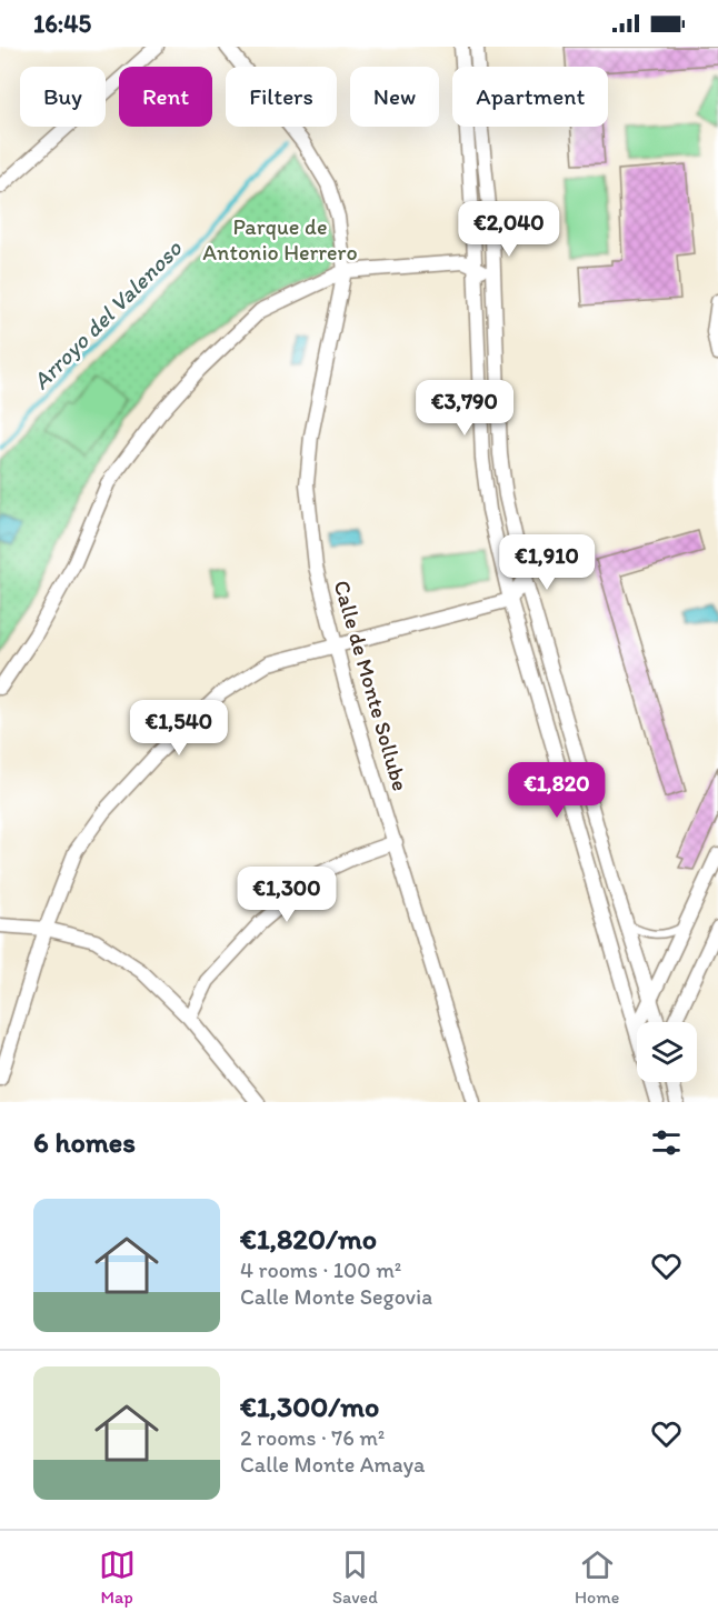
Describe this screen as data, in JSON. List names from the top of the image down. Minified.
{"streets":{"street":["Calle de Monte Sollube"]},"water":["Arroyo del Valenoso"],"parks":["Parque de Antonio Herrero"],"page":{"status":"16:45","chip":["Buy","Rent","Filters","New","Apartment"],"price":["€2,040","€3,790","€1,910","€1,540","€1,820","€1,300"],"heading":"6 homes","list":[{"name":"€1,820/mo","note":"4 rooms · 100 m² · Calle Monte Segovia"},{"name":"€1,300/mo","note":"2 rooms · 76 m² · Calle Monte Amaya"}],"tabs":["Map","Saved","Home"]}}
